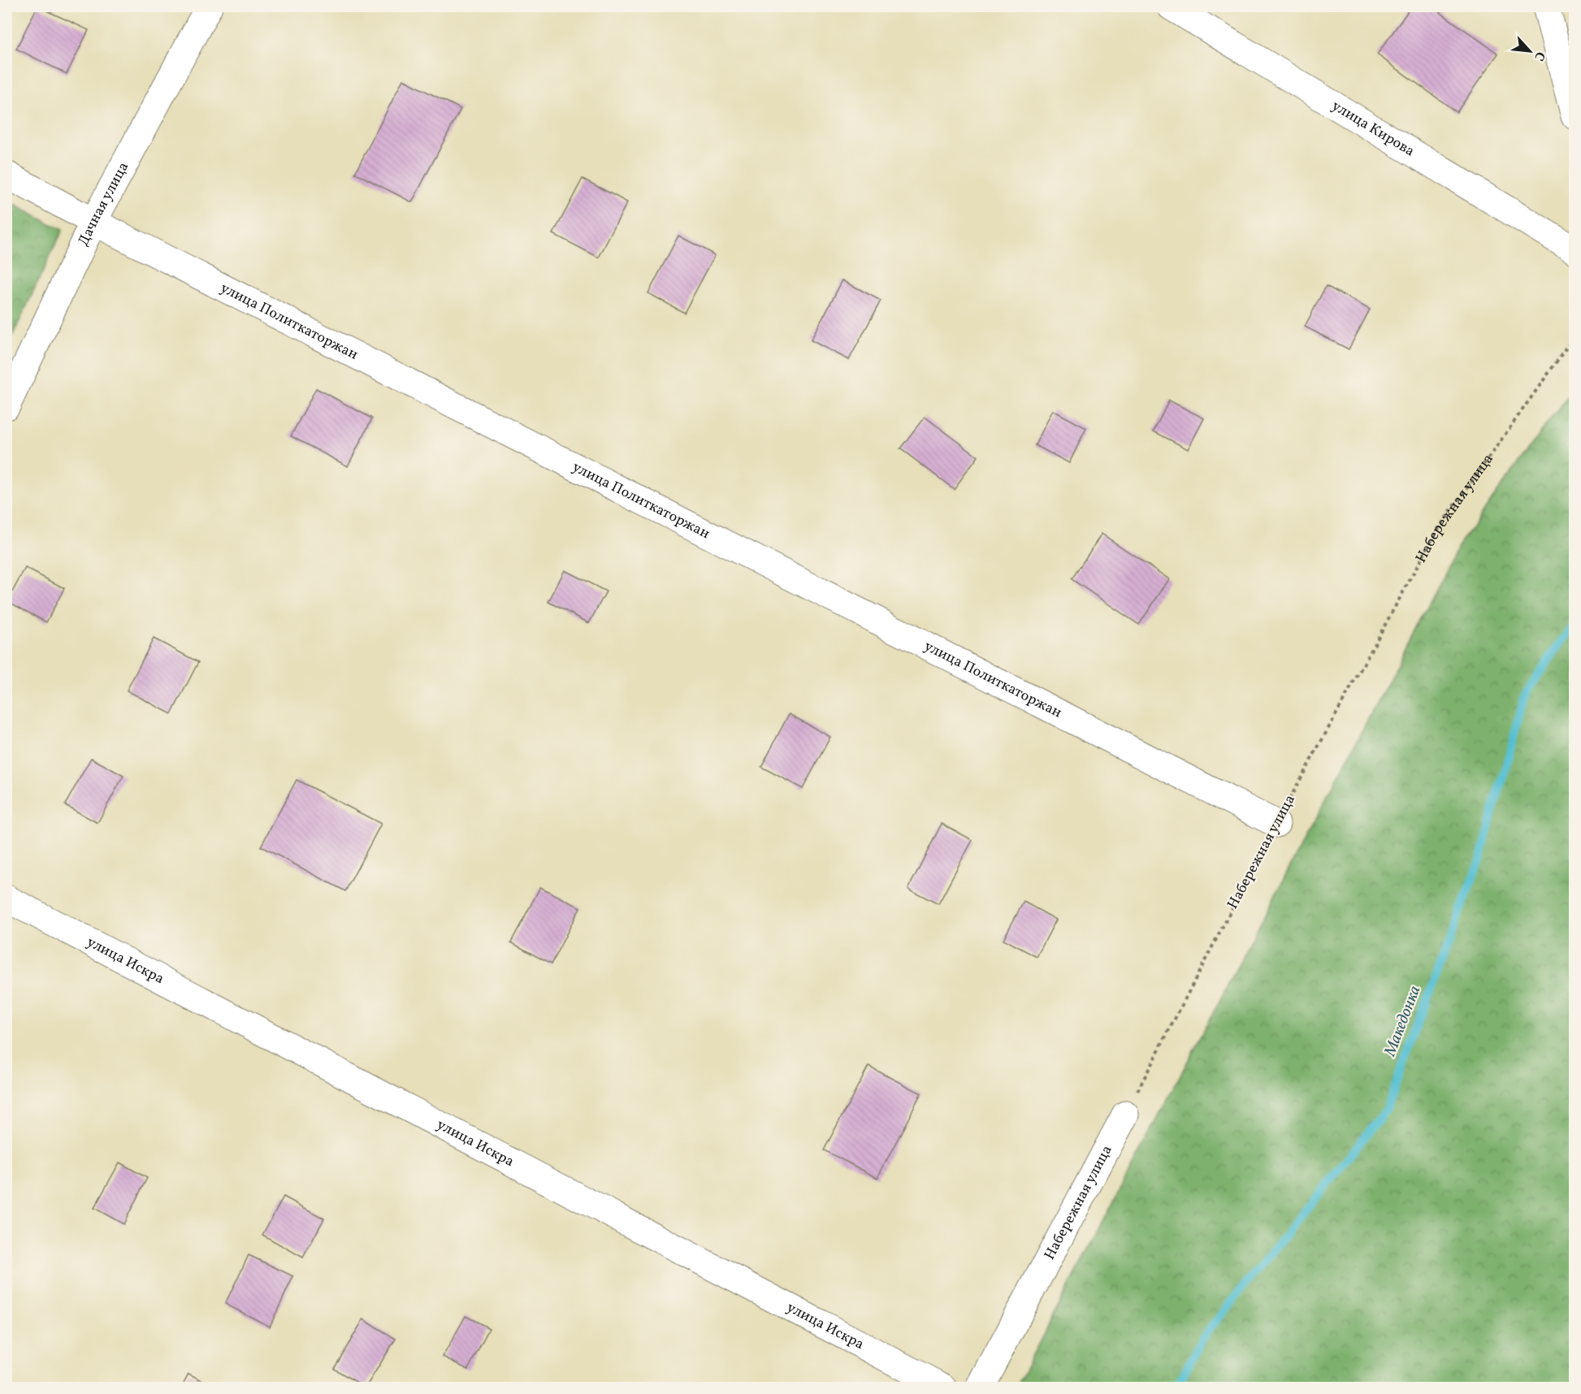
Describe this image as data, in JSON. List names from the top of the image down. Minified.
{"streets":{"street":["улица Кирова","Дачная улица","улица Политкаторжан","Набережная улица","улица Искра"]},"crossings":[["Дачная улица","улица Политкаторжан"],["улица Политкаторжан","Набережная улица"]],"water":["Македонка"],"north":"bottom right"}
